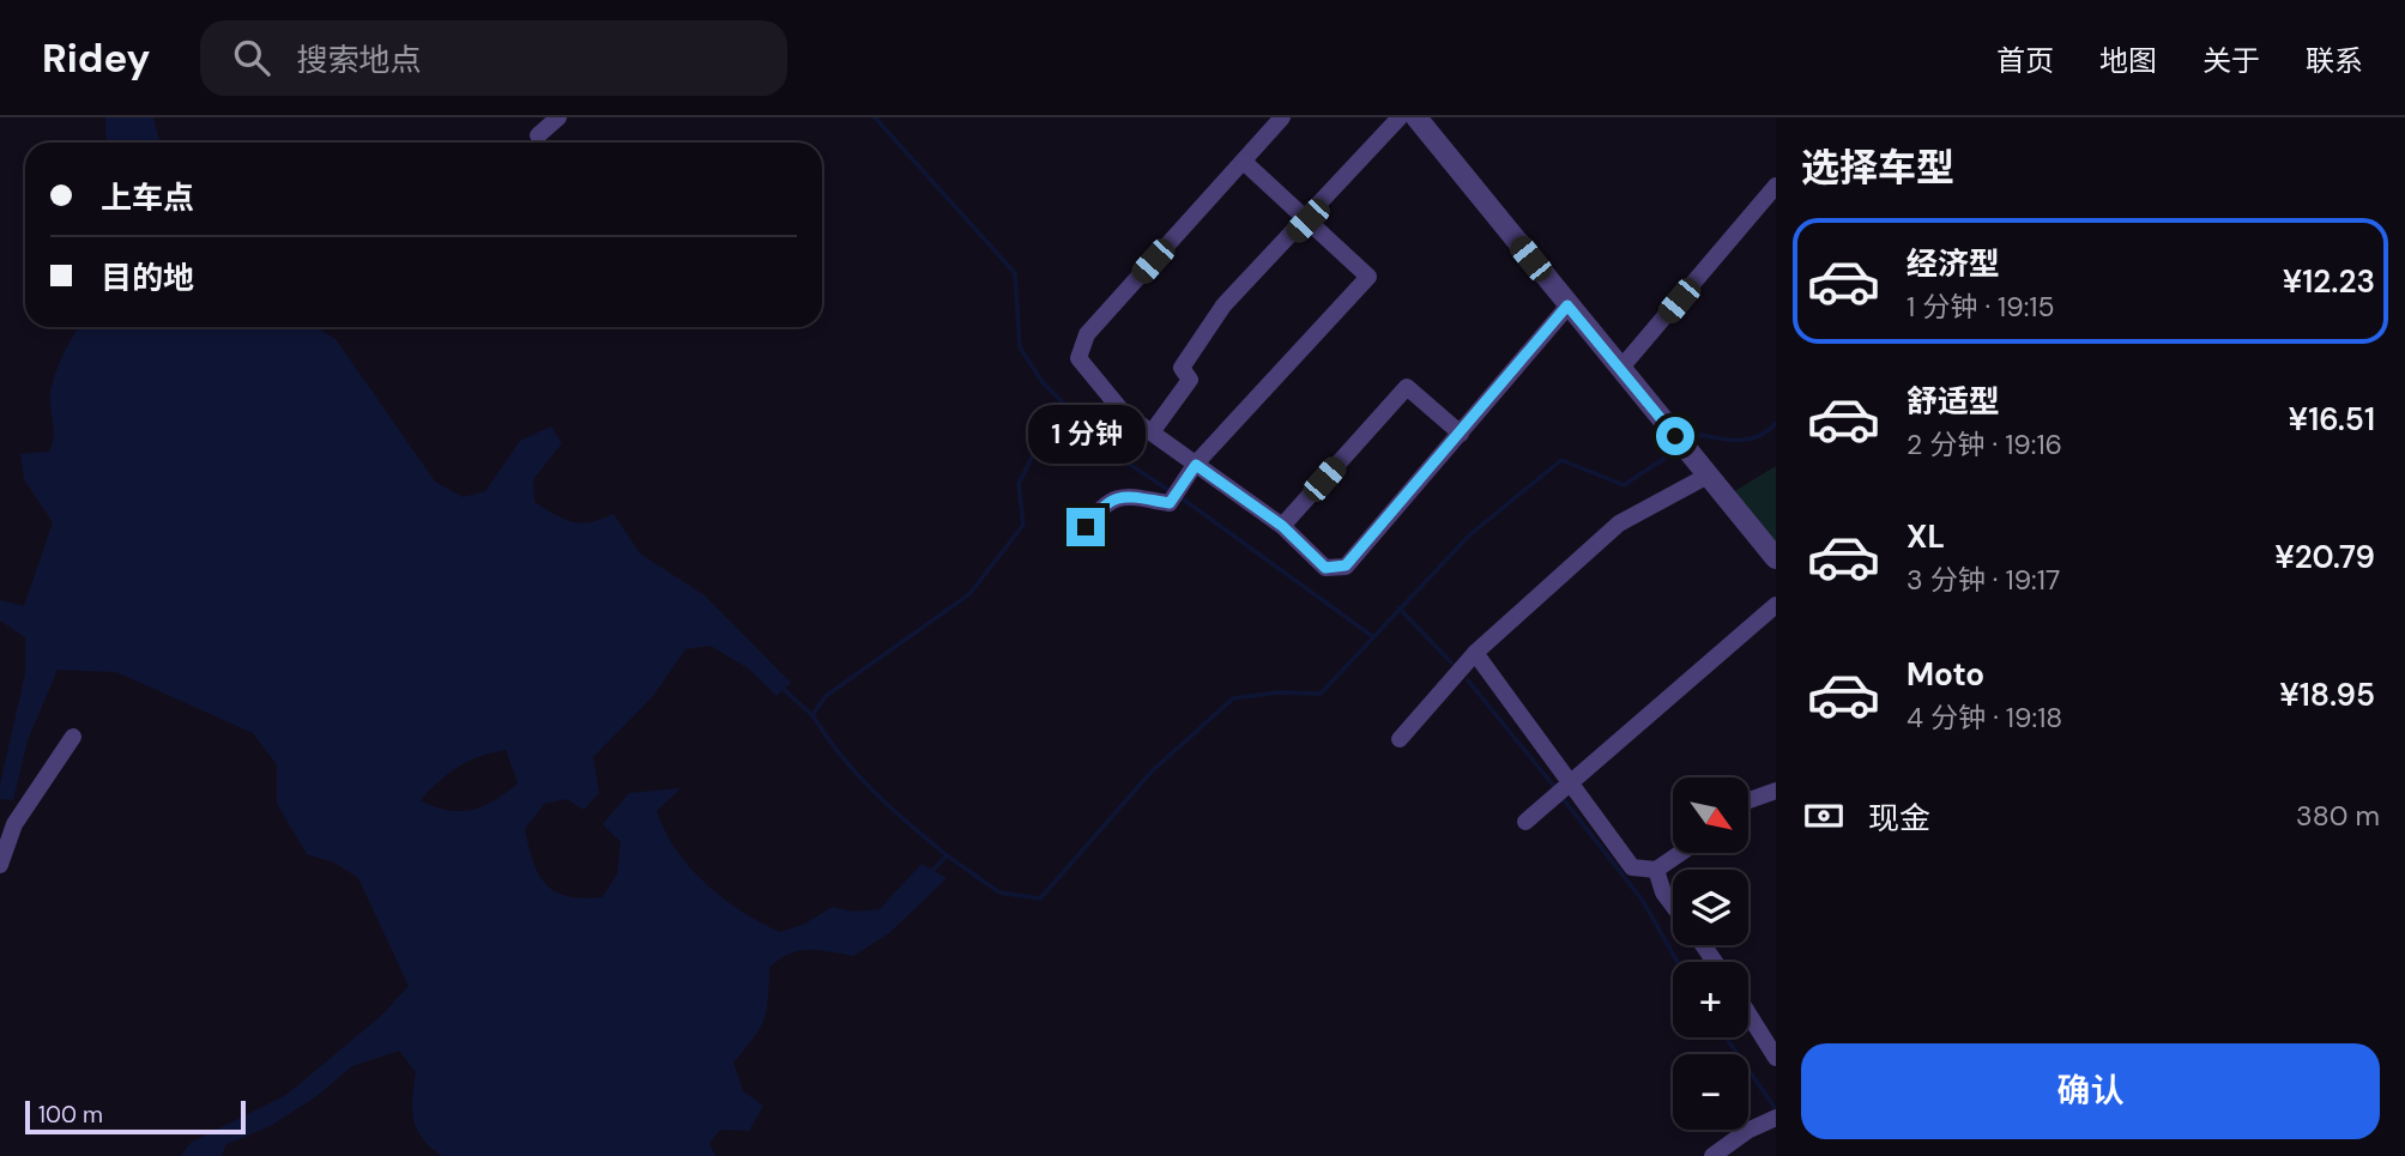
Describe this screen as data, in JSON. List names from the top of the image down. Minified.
{"scale_bar":"100 m","north":"bottom right","page":{"header":"Ridey","search":"搜索地点","nav":["首页","地图","关于","联系"],"heading":"选择车型","banner":["上车点","目的地"],"list":[{"name":"经济型","note":"1 分钟 · 19:15","value":"¥12.23"},{"name":"舒适型","note":"2 分钟 · 19:16","value":"¥16.51"},{"name":"XL","note":"3 分钟 · 19:17","value":"¥20.79"},{"name":"Moto","note":"4 分钟 · 19:18","value":"¥18.95"}],"bubble":"1 分钟","pay":["现金","380 m"],"map_buttons":["+","−"],"buttons":"确认","scale":"100 m"}}
